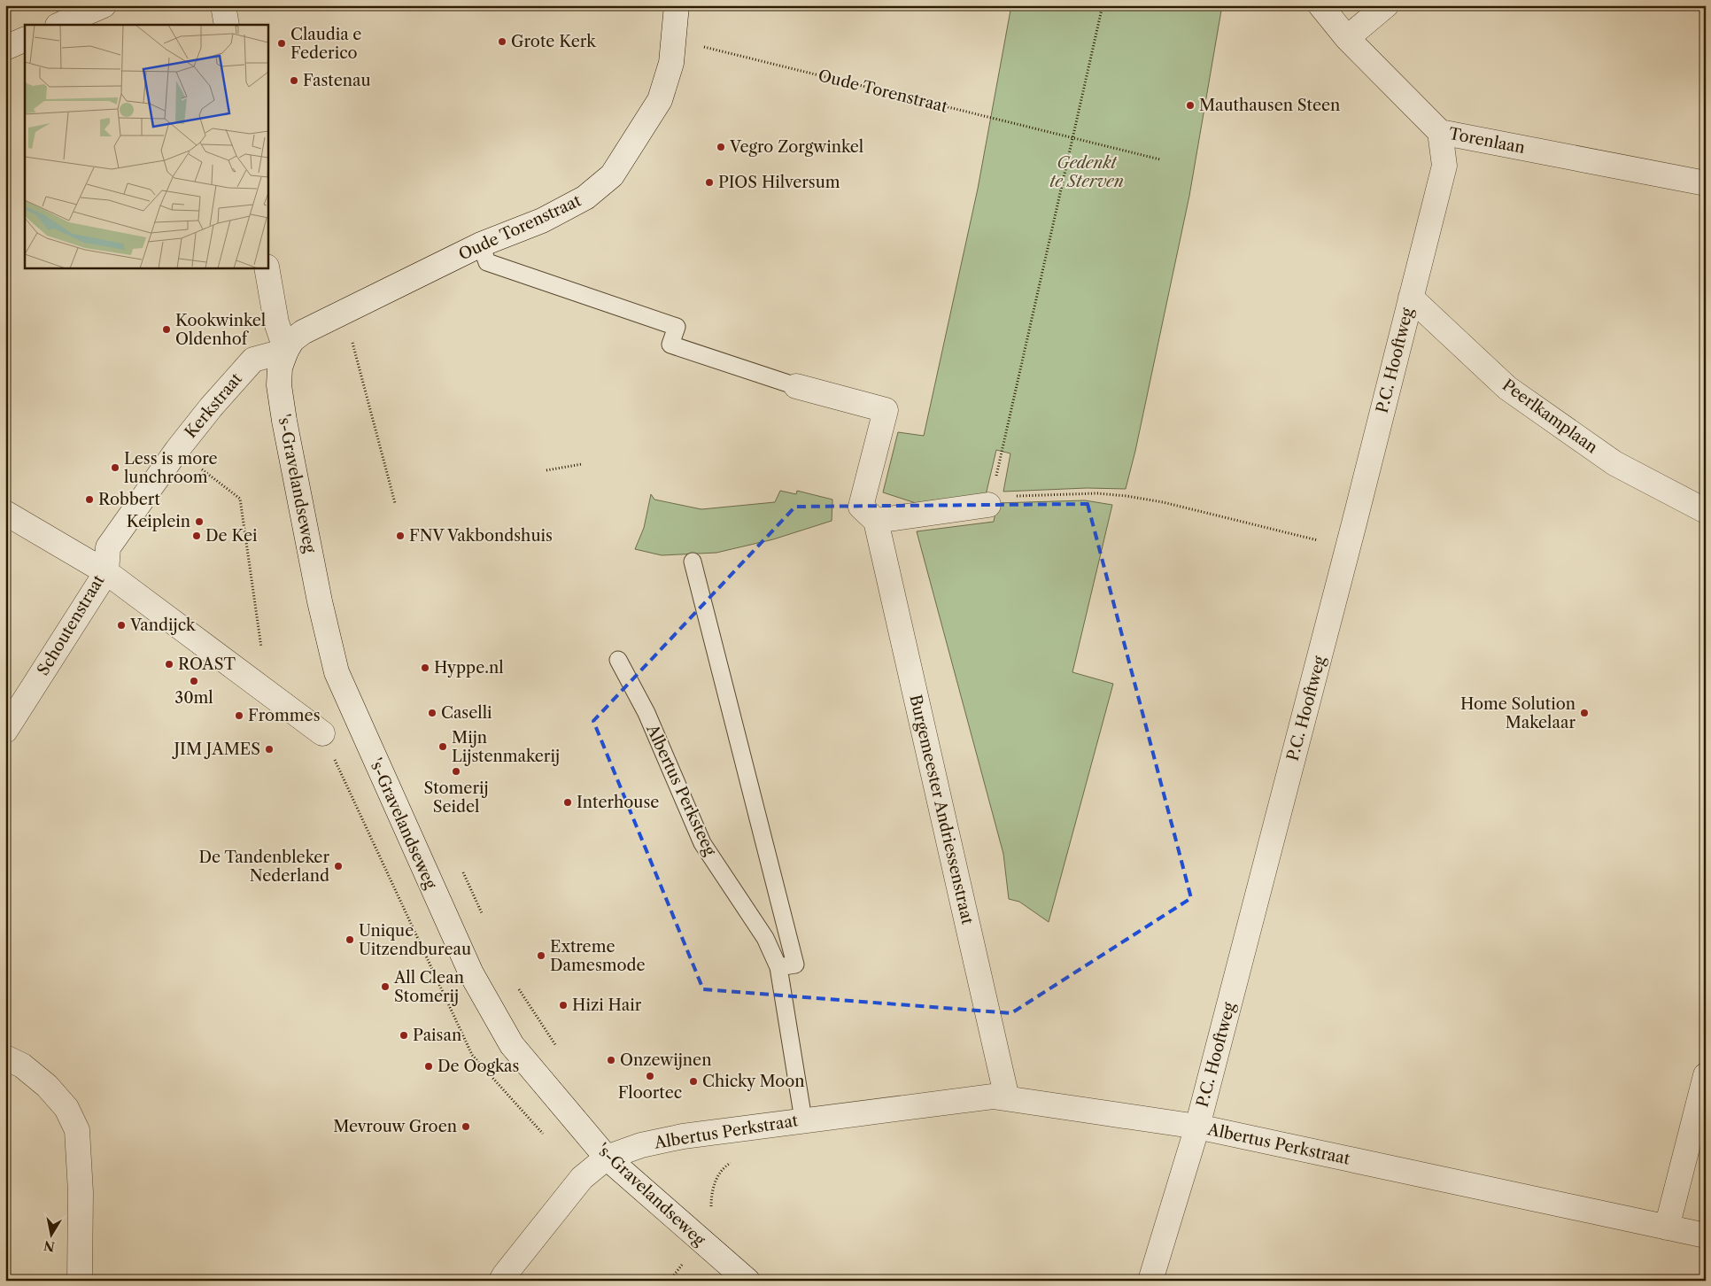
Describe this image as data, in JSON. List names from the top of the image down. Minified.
{"streets":{"street":["Oude Torenstraat","Torenlaan","P.C. Hooftweg","Kerkstraat","Peerlkamplaan","'s-Gravelandseweg","Schoutenstraat","Burgemeester Andriessenstraat","Albertus Perkstraat"],"lane":["Albertus Perksteeg"]},"crossings":[["Oude Torenstraat","Kerkstraat"],["Oude Torenstraat","'s-Gravelandseweg"],["Torenlaan","P.C. Hooftweg"],["P.C. Hooftweg","Peerlkamplaan"],["P.C. Hooftweg","Albertus Perkstraat"],["Kerkstraat","'s-Gravelandseweg"],["Kerkstraat","Schoutenstraat"],["'s-Gravelandseweg","Albertus Perkstraat"],["Albertus Perksteeg","Albertus Perkstraat"],["Burgemeester Andriessenstraat","Albertus Perkstraat"]],"parks":["Gedenkt te Sterven"],"places":["Grote Kerk","Claudia e Federico","Fastenau","Mauthausen Steen","Vegro Zorgwinkel","PIOS Hilversum","Kookwinkel Oldenhof","Less is more lunchroom","Robbert","Keiplein","De Kei","FNV Vakbondshuis","Vandijck","ROAST","Hyppe.nl","30ml","Caselli","Home Solution Makelaar","Frommes","Mijn Lijstenmakerij","JIM JAMES","Stomerij Seidel","Interhouse","De Tandenbleker Nederland","Unique Uitzendbureau","Extreme Damesmode","All Clean Stomerij","Hizi Hair","Paisan","Onzewijnen","De Oogkas","Floortec","Chicky Moon","Mevrouw Groen"],"north":"bottom"}
